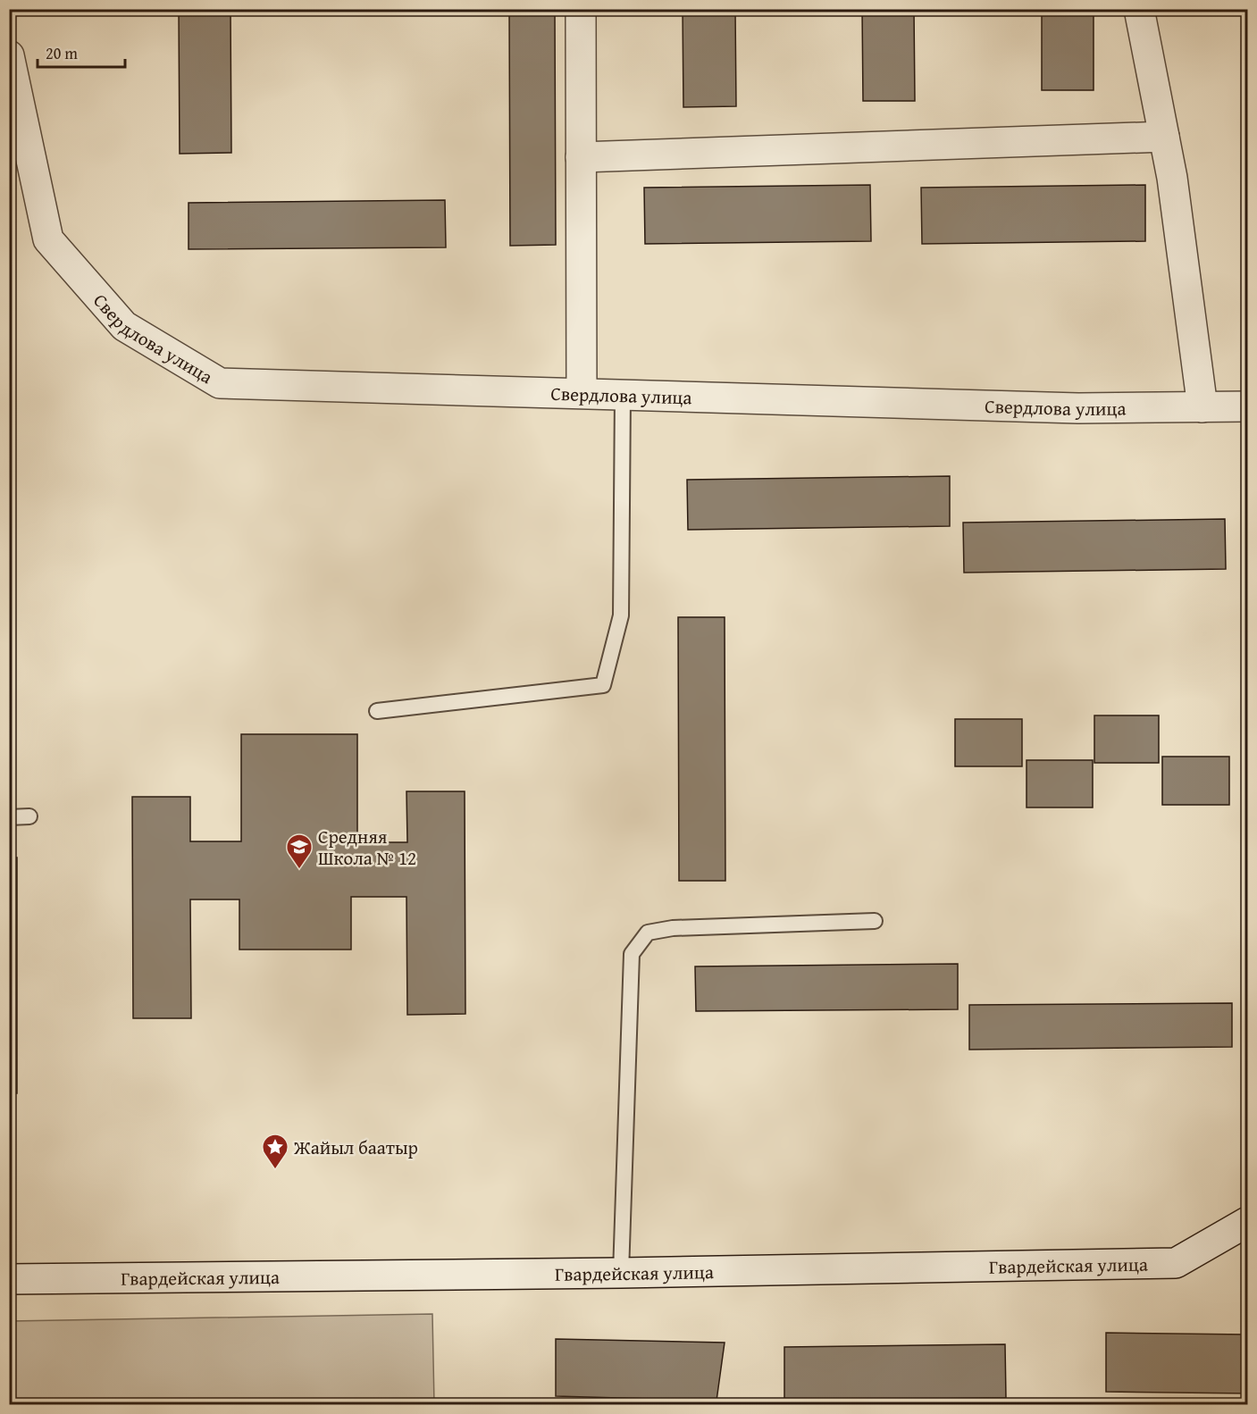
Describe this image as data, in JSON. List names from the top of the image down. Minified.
{"streets":{"street":["Свердлова улица","Гвардейская улица"]},"places":{"school or university":["Средняя Школа № 12"],"place":["Жайыл баатыр"]},"scale_bar":"20 m"}
